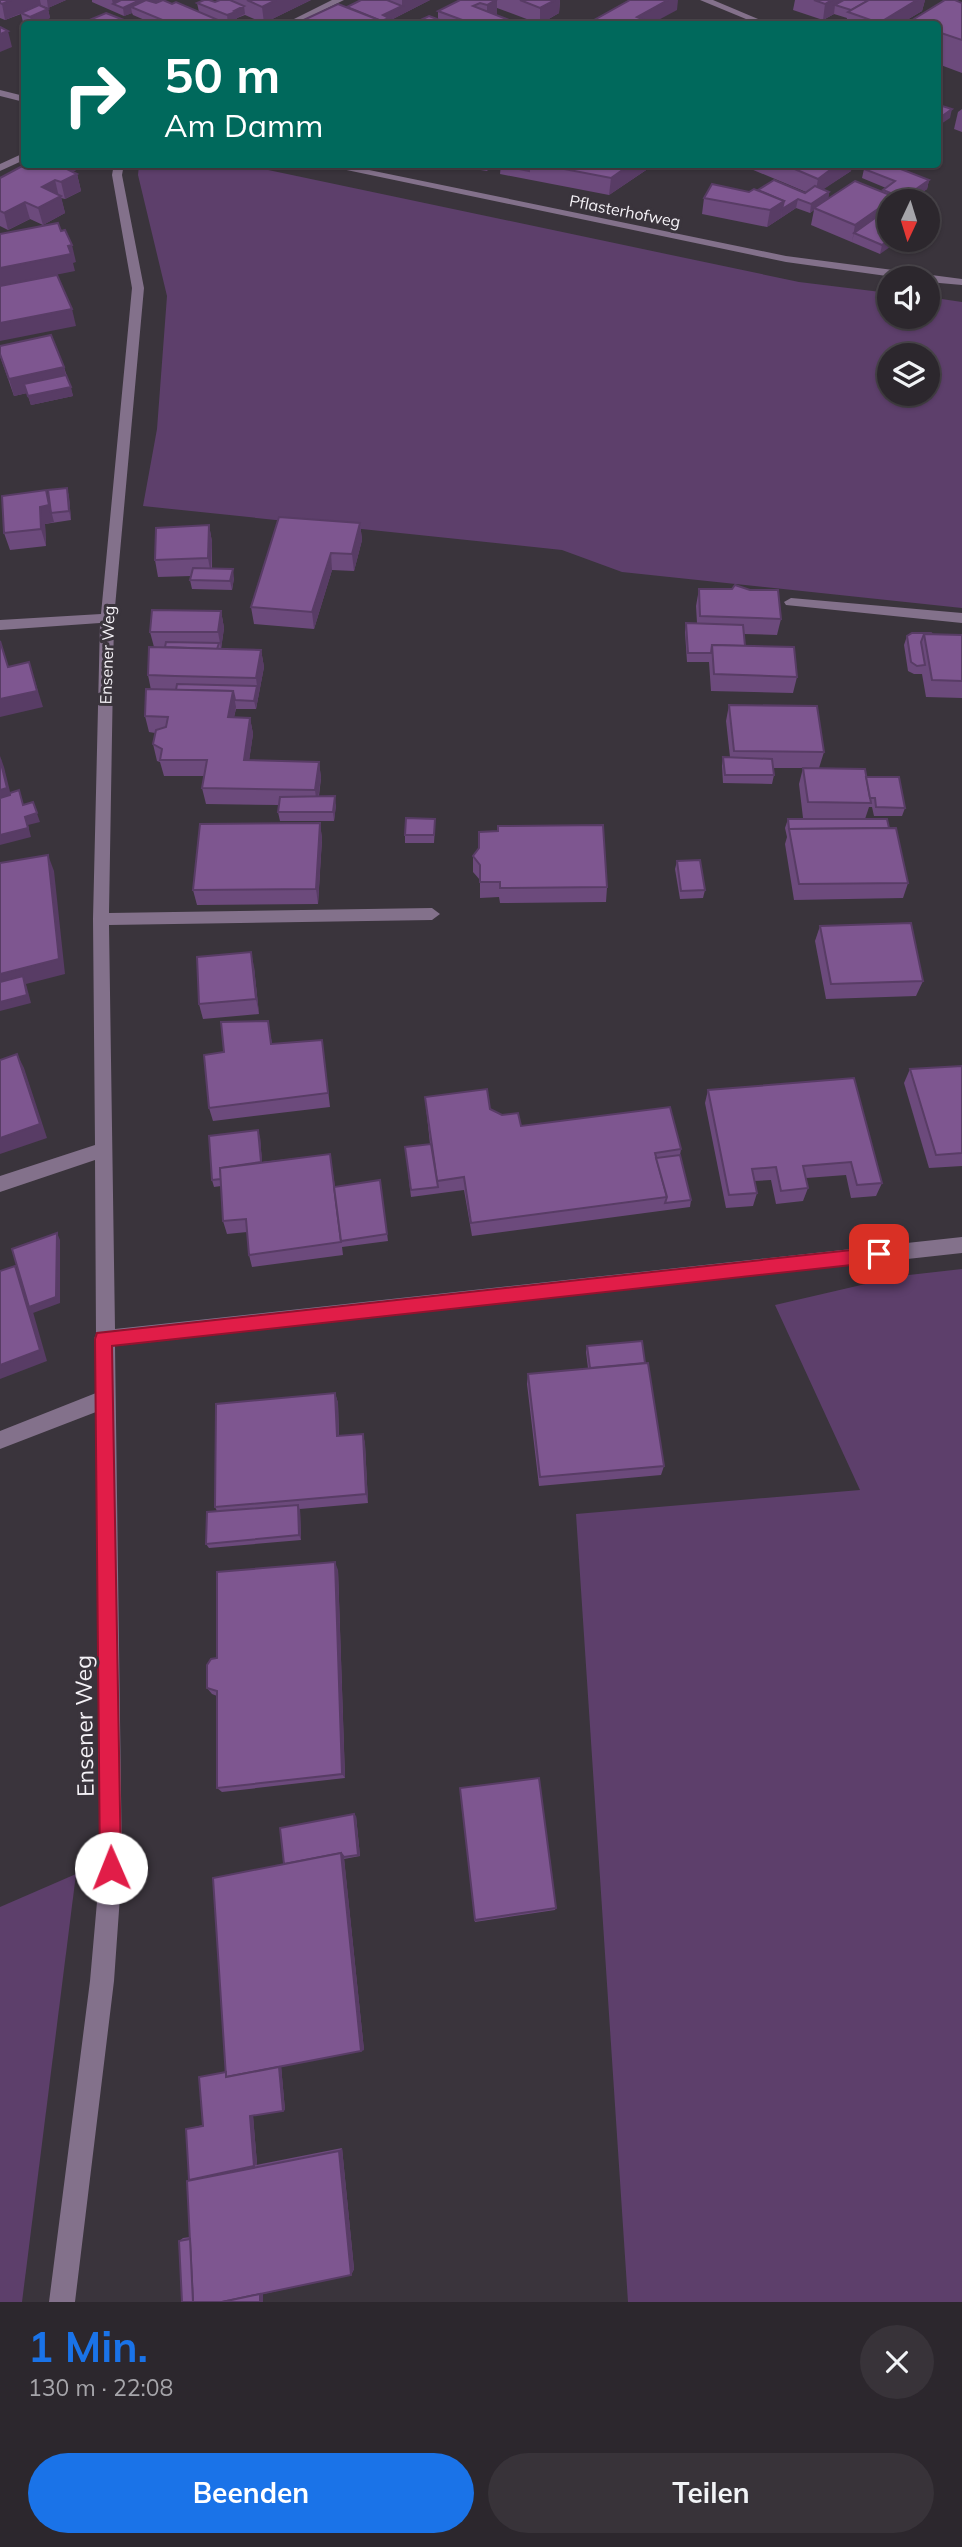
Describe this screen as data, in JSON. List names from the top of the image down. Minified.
{"streets":{"street":["Pflasterhofweg","Ensener Weg"]},"north":"bottom","page":{"turn":["50 m","Am Damm"],"heading":["1 Min.","130 m · 22:08"],"buttons":["Beenden","Teilen"]}}
